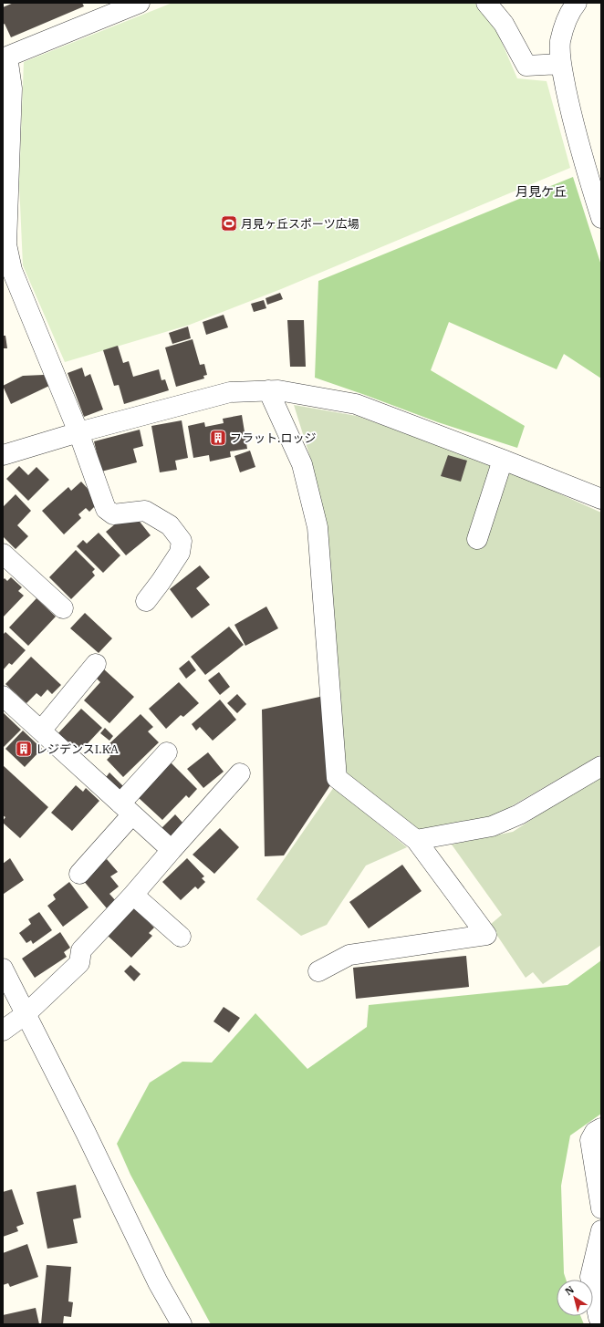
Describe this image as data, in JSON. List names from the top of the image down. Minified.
{"districts":["月見ケ丘"],"places":{"sports":["月見ヶ丘スポーツ広場"],"building":["フラット.ロッジ","レジデンスI.KA"]},"north":"top left"}
